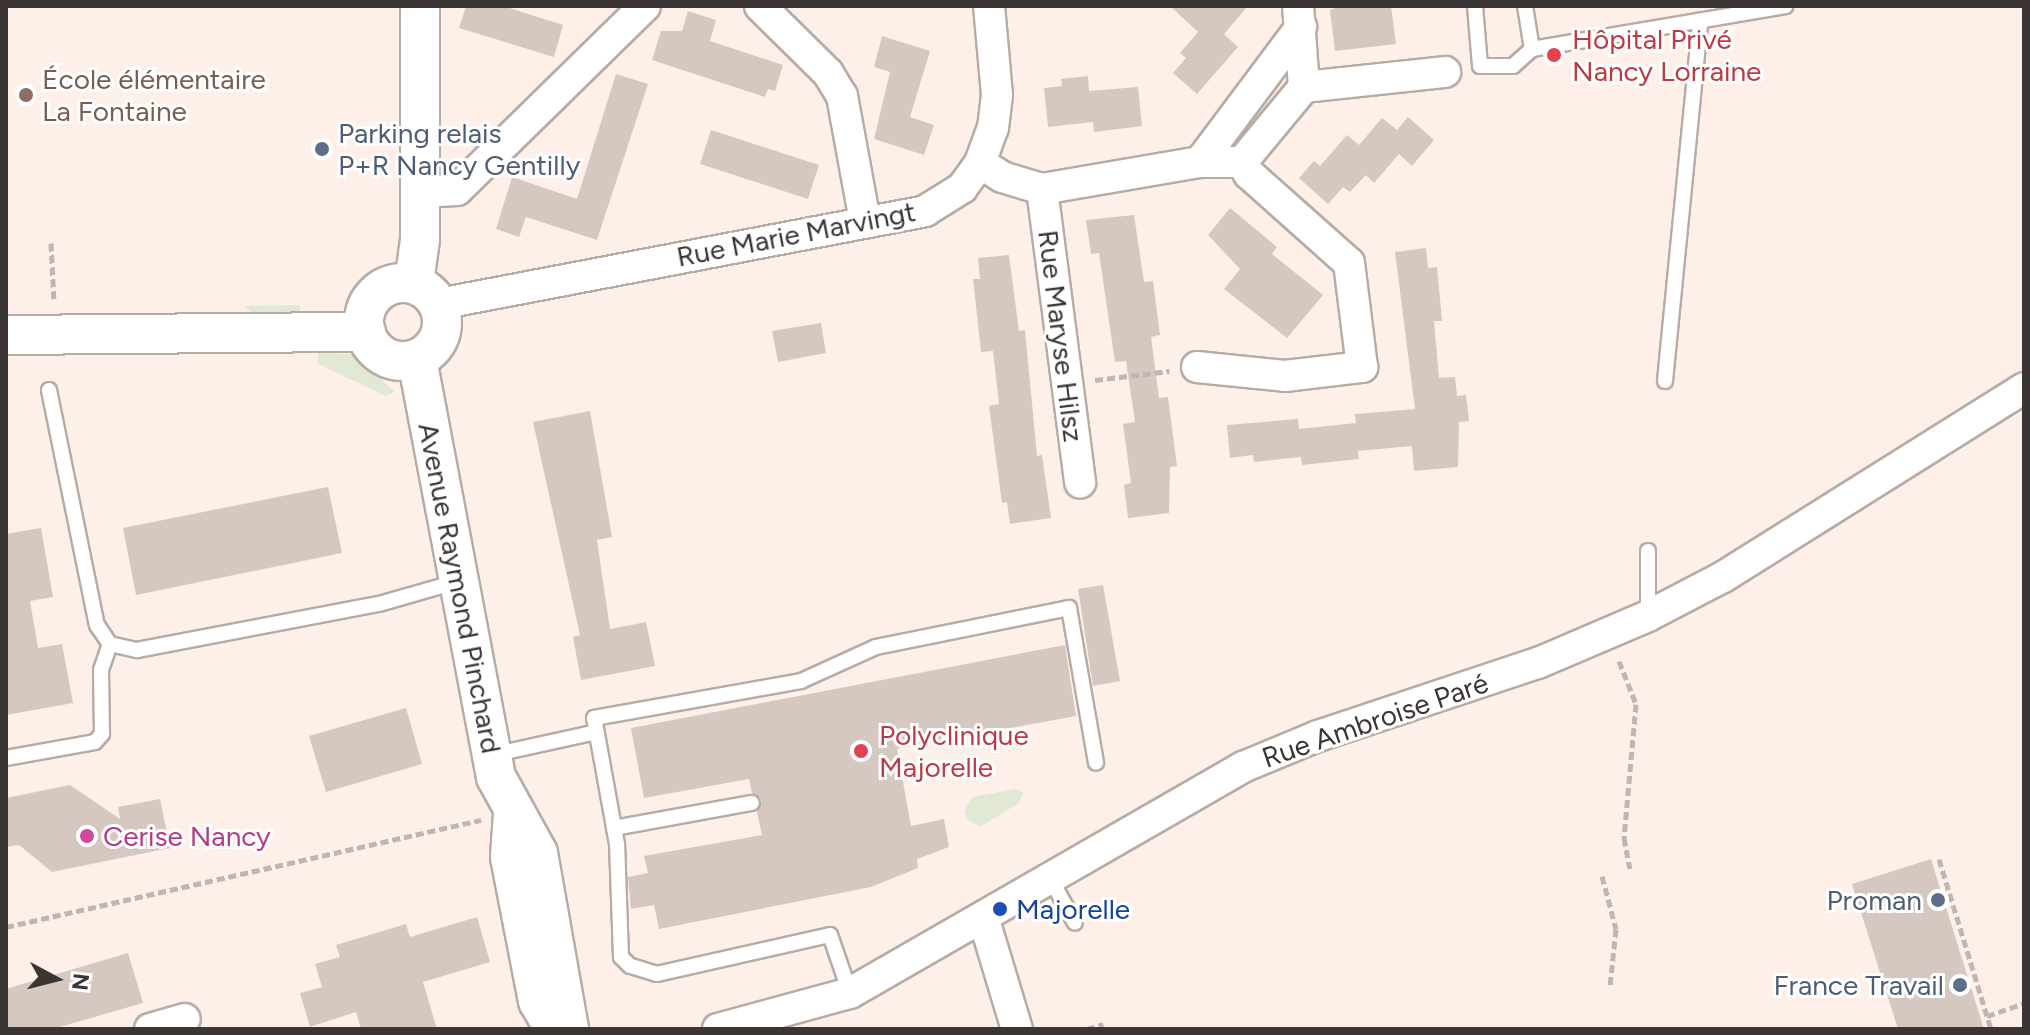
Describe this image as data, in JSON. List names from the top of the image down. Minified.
{"streets":{"street":["Rue Marie Marvingt","Rue Maryse Hilsz","Avenue Raymond Pinchard","Rue Ambroise Paré"]},"crossings":[["Rue Marie Marvingt","Avenue Raymond Pinchard"]],"places":["Hôpital Privé Nancy Lorraine","École élémentaire La Fontaine","Parking relais P+R Nancy Gentilly","Polyclinique Majorelle","Cerise Nancy","Proman","Majorelle","France Travail"],"north":"right"}
